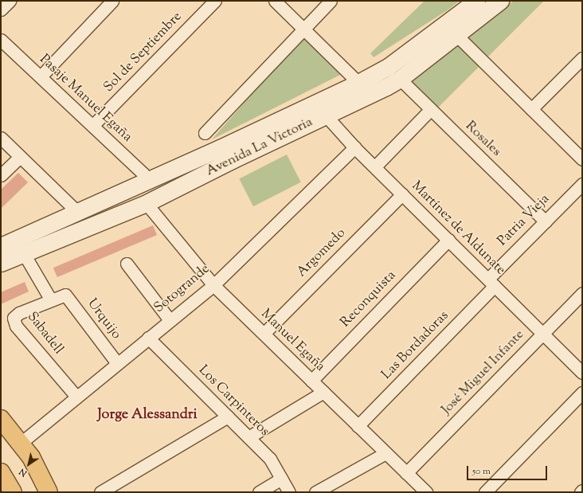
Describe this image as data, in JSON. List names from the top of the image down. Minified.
{"streets":{"main road":["Avenida La Victoria"],"street":["Sol de Septiembre","Pasaje Manuel Egaña","Rosales","Patria Vieja","Martínez de Aldunate","Argomedo","Sotogrande","Reconquista","Urquijo","Sabadell","Manuel Egaña","Las Bordadoras","José Miguel Infante","Los Carpinteros"]},"crossings":[["Sol de Septiembre","Pasaje Manuel Egaña"],["Pasaje Manuel Egaña","Avenida La Victoria"],["Rosales","Avenida La Victoria"],["Rosales","Patria Vieja"],["Avenida La Victoria","Martínez de Aldunate"],["Avenida La Victoria","Manuel Egaña"],["Patria Vieja","Martínez de Aldunate"],["Patria Vieja","Las Bordadoras"],["Martínez de Aldunate","Argomedo"],["Martínez de Aldunate","Sotogrande"],["Martínez de Aldunate","Reconquista"],["Martínez de Aldunate","Las Bordadoras"],["Martínez de Aldunate","José Miguel Infante"],["Argomedo","Manuel Egaña"],["Sotogrande","Urquijo"],["Sotogrande","Sabadell"],["Sotogrande","Manuel Egaña"],["Sotogrande","Los Carpinteros"],["Reconquista","Manuel Egaña"],["Urquijo","Sabadell"],["Manuel Egaña","Las Bordadoras"],["Manuel Egaña","José Miguel Infante"]],"districts":["Jorge Alessandri"],"scale_bar":"50 m","north":"bottom left"}
